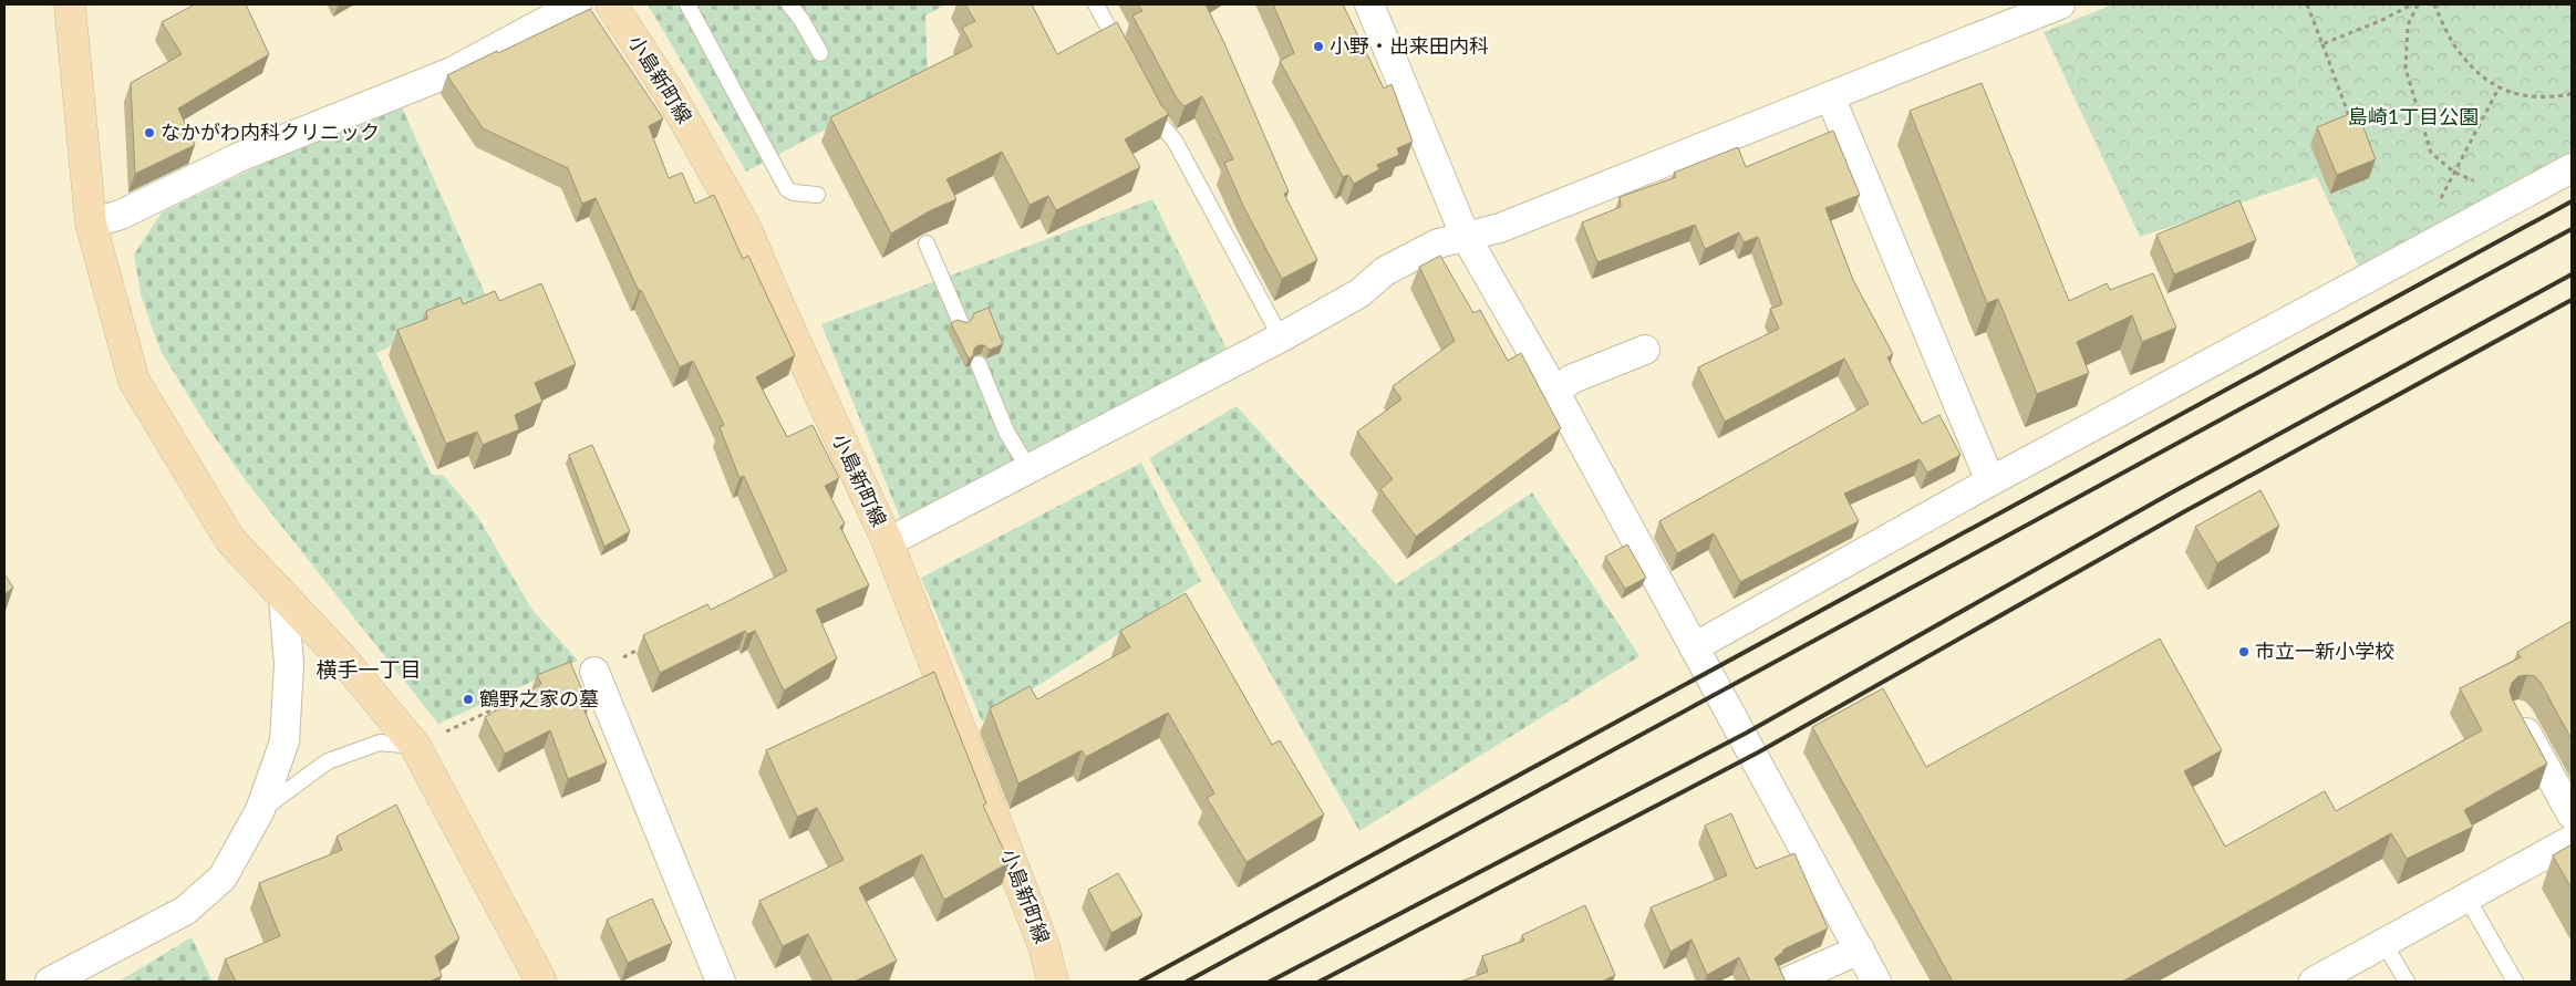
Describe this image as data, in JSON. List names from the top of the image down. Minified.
{"streets":{"street":["小島新町線"]},"districts":["横手一丁目"],"parks":["島崎1丁目公園"],"places":["小野・出来田内科","なかがわ内科クリニック","市立一新小学校","鶴野之家の墓"]}
